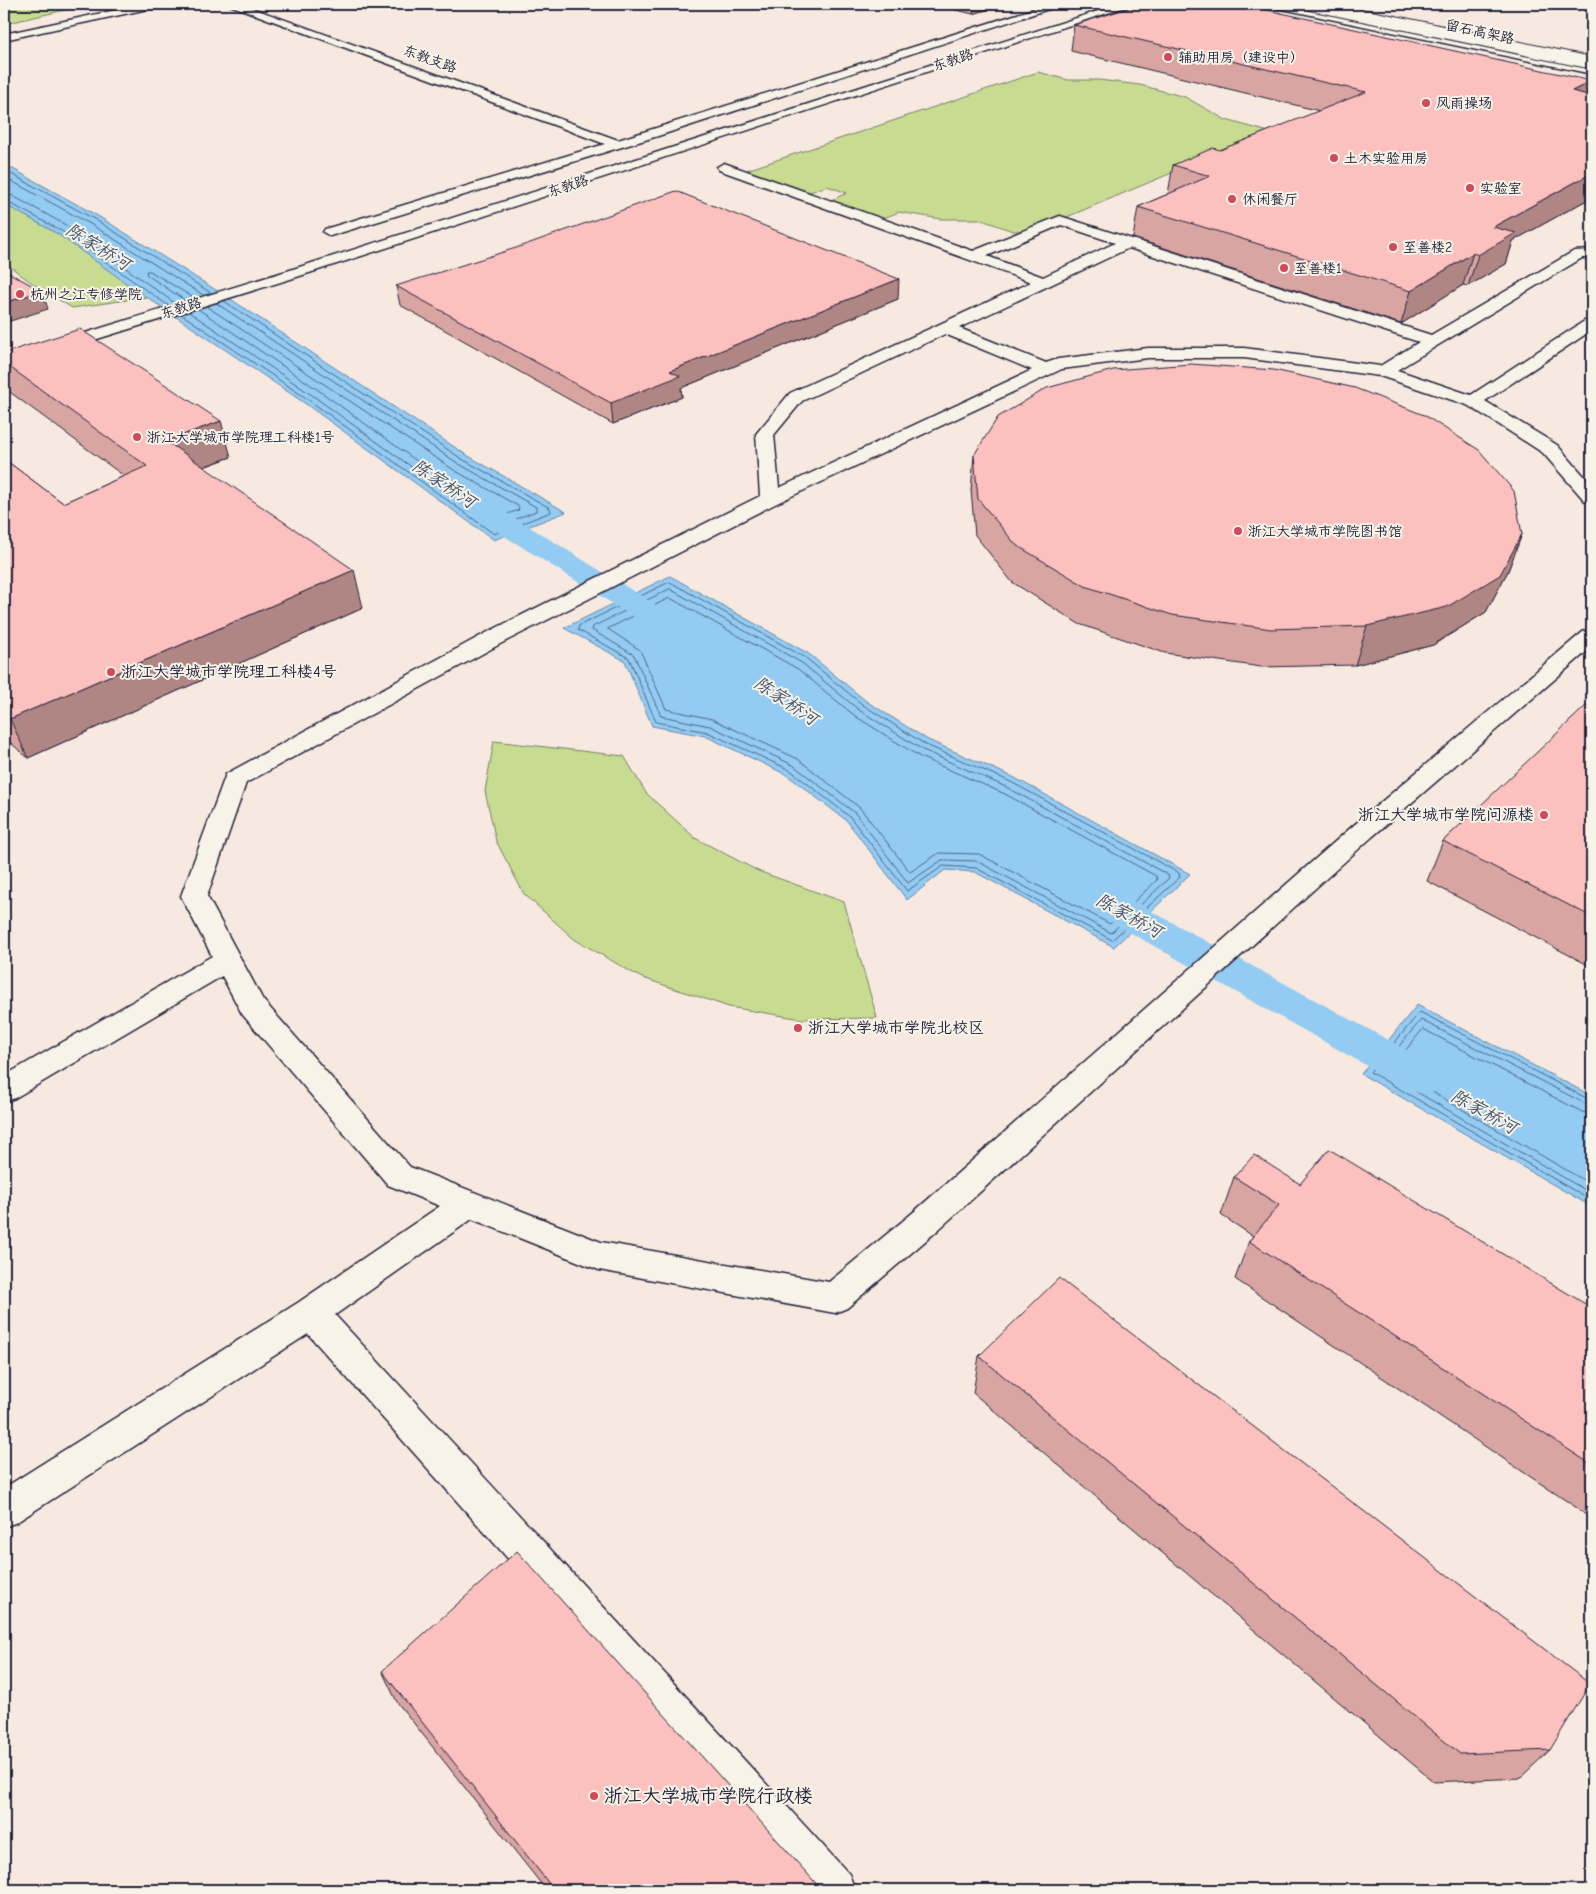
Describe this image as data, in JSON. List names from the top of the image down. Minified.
{"streets":{"main road":["留石高架路","东教支路","东教路"]},"water":["陈家桥河"],"places":["辅助用房（建设中）","风雨操场","土木实验用房","实验室","休闲餐厅","至善楼2","至善楼1","杭州之江专修学院","浙江大学城市学院理工科楼1号","浙江大学城市学院图书馆","浙江大学城市学院理工科楼4号","浙江大学城市学院问源楼","浙江大学城市学院北校区","浙江大学城市学院行政楼"]}
